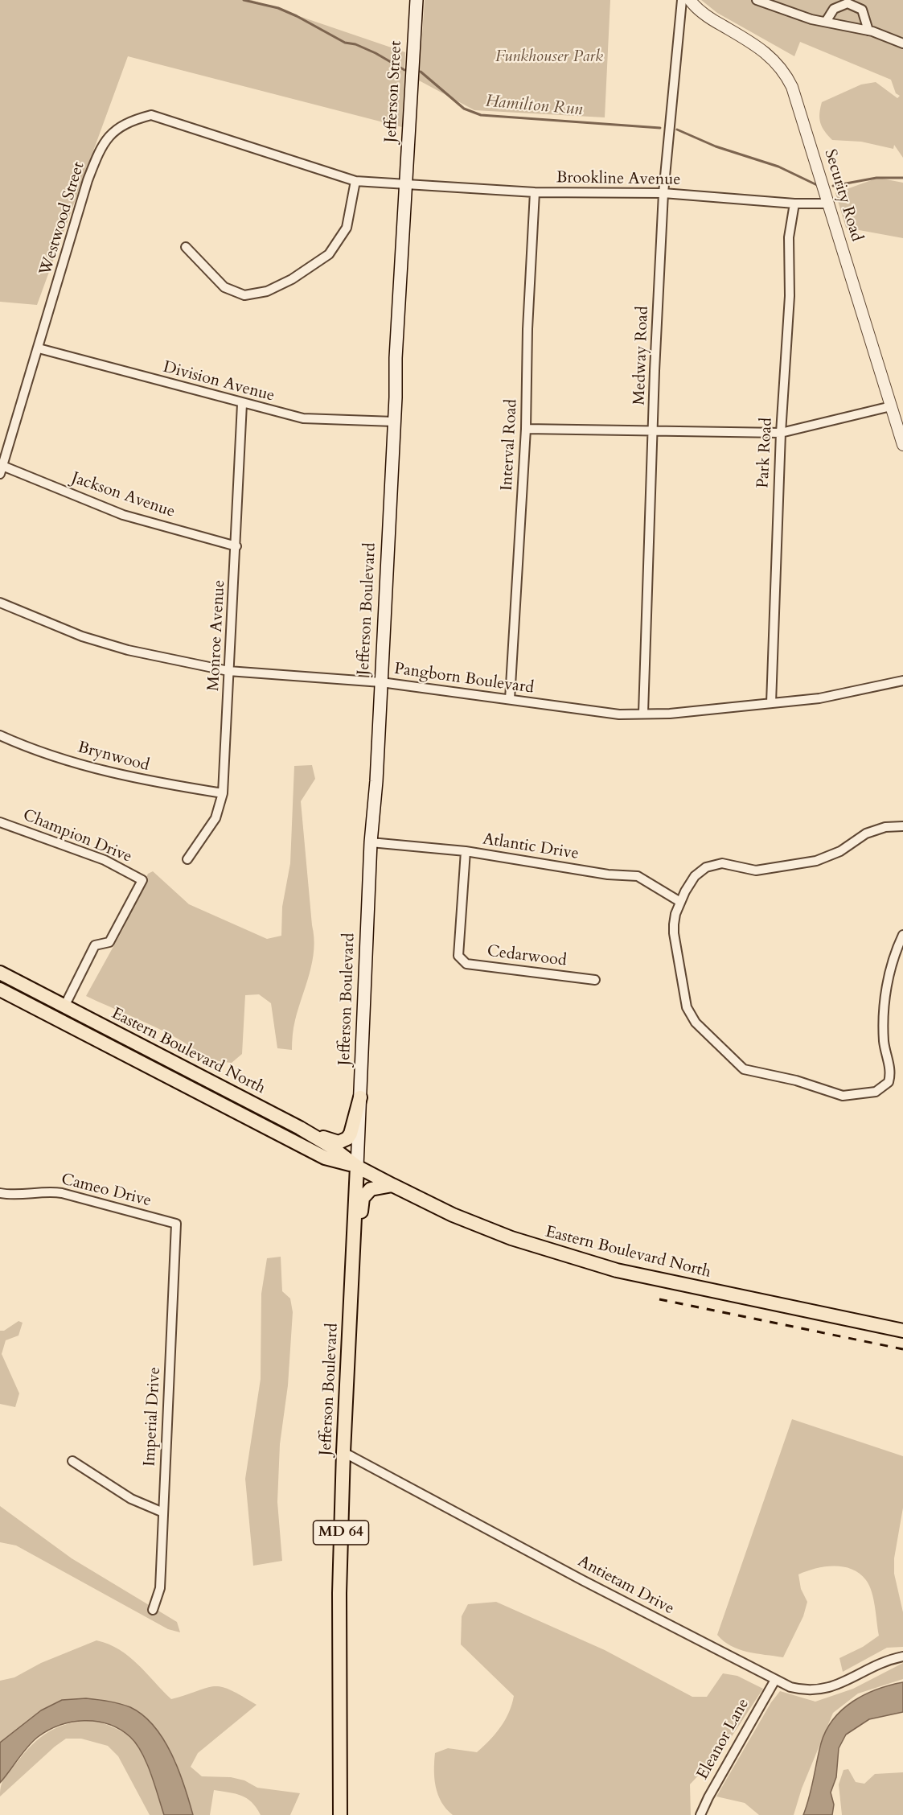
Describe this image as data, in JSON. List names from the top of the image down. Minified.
{"streets":{"main road":["Jefferson Street","Jefferson Boulevard","Eastern Boulevard North","MD 64"],"street":["Brookline Avenue","Security Road","Westwood Street","Medway Road","Division Avenue","Interval Road","Park Road","Jackson Avenue","Monroe Avenue","Pangborn Boulevard","Brynwood","Champion Drive","Atlantic Drive","Cedarwood","Cameo Drive","Imperial Drive","Antietam Drive","Eleanor Lane"]},"crossings":[["Jefferson Street","Brookline Avenue"],["Jefferson Street","Westwood Street"],["Jefferson Street","Jefferson Boulevard"],["Brookline Avenue","Security Road"],["Brookline Avenue","Westwood Street"],["Brookline Avenue","Medway Road"],["Brookline Avenue","Interval Road"],["Brookline Avenue","Park Road"],["Brookline Avenue","Jefferson Boulevard"],["Westwood Street","Division Avenue"],["Westwood Street","Jackson Avenue"],["Westwood Street","Jefferson Boulevard"],["Medway Road","Pangborn Boulevard"],["Division Avenue","Jefferson Boulevard"],["Division Avenue","Monroe Avenue"],["Interval Road","Pangborn Boulevard"],["Park Road","Pangborn Boulevard"],["Jackson Avenue","Monroe Avenue"],["Jefferson Boulevard","Pangborn Boulevard"],["Jefferson Boulevard","Atlantic Drive"],["Jefferson Boulevard","Eastern Boulevard North"],["Jefferson Boulevard","Antietam Drive"],["Monroe Avenue","Pangborn Boulevard"],["Monroe Avenue","Brynwood"],["Champion Drive","Eastern Boulevard North"],["Atlantic Drive","Cedarwood"],["Cameo Drive","Imperial Drive"],["Antietam Drive","Eleanor Lane"]],"water":["Hamilton Run"],"parks":["Funkhouser Park"]}
